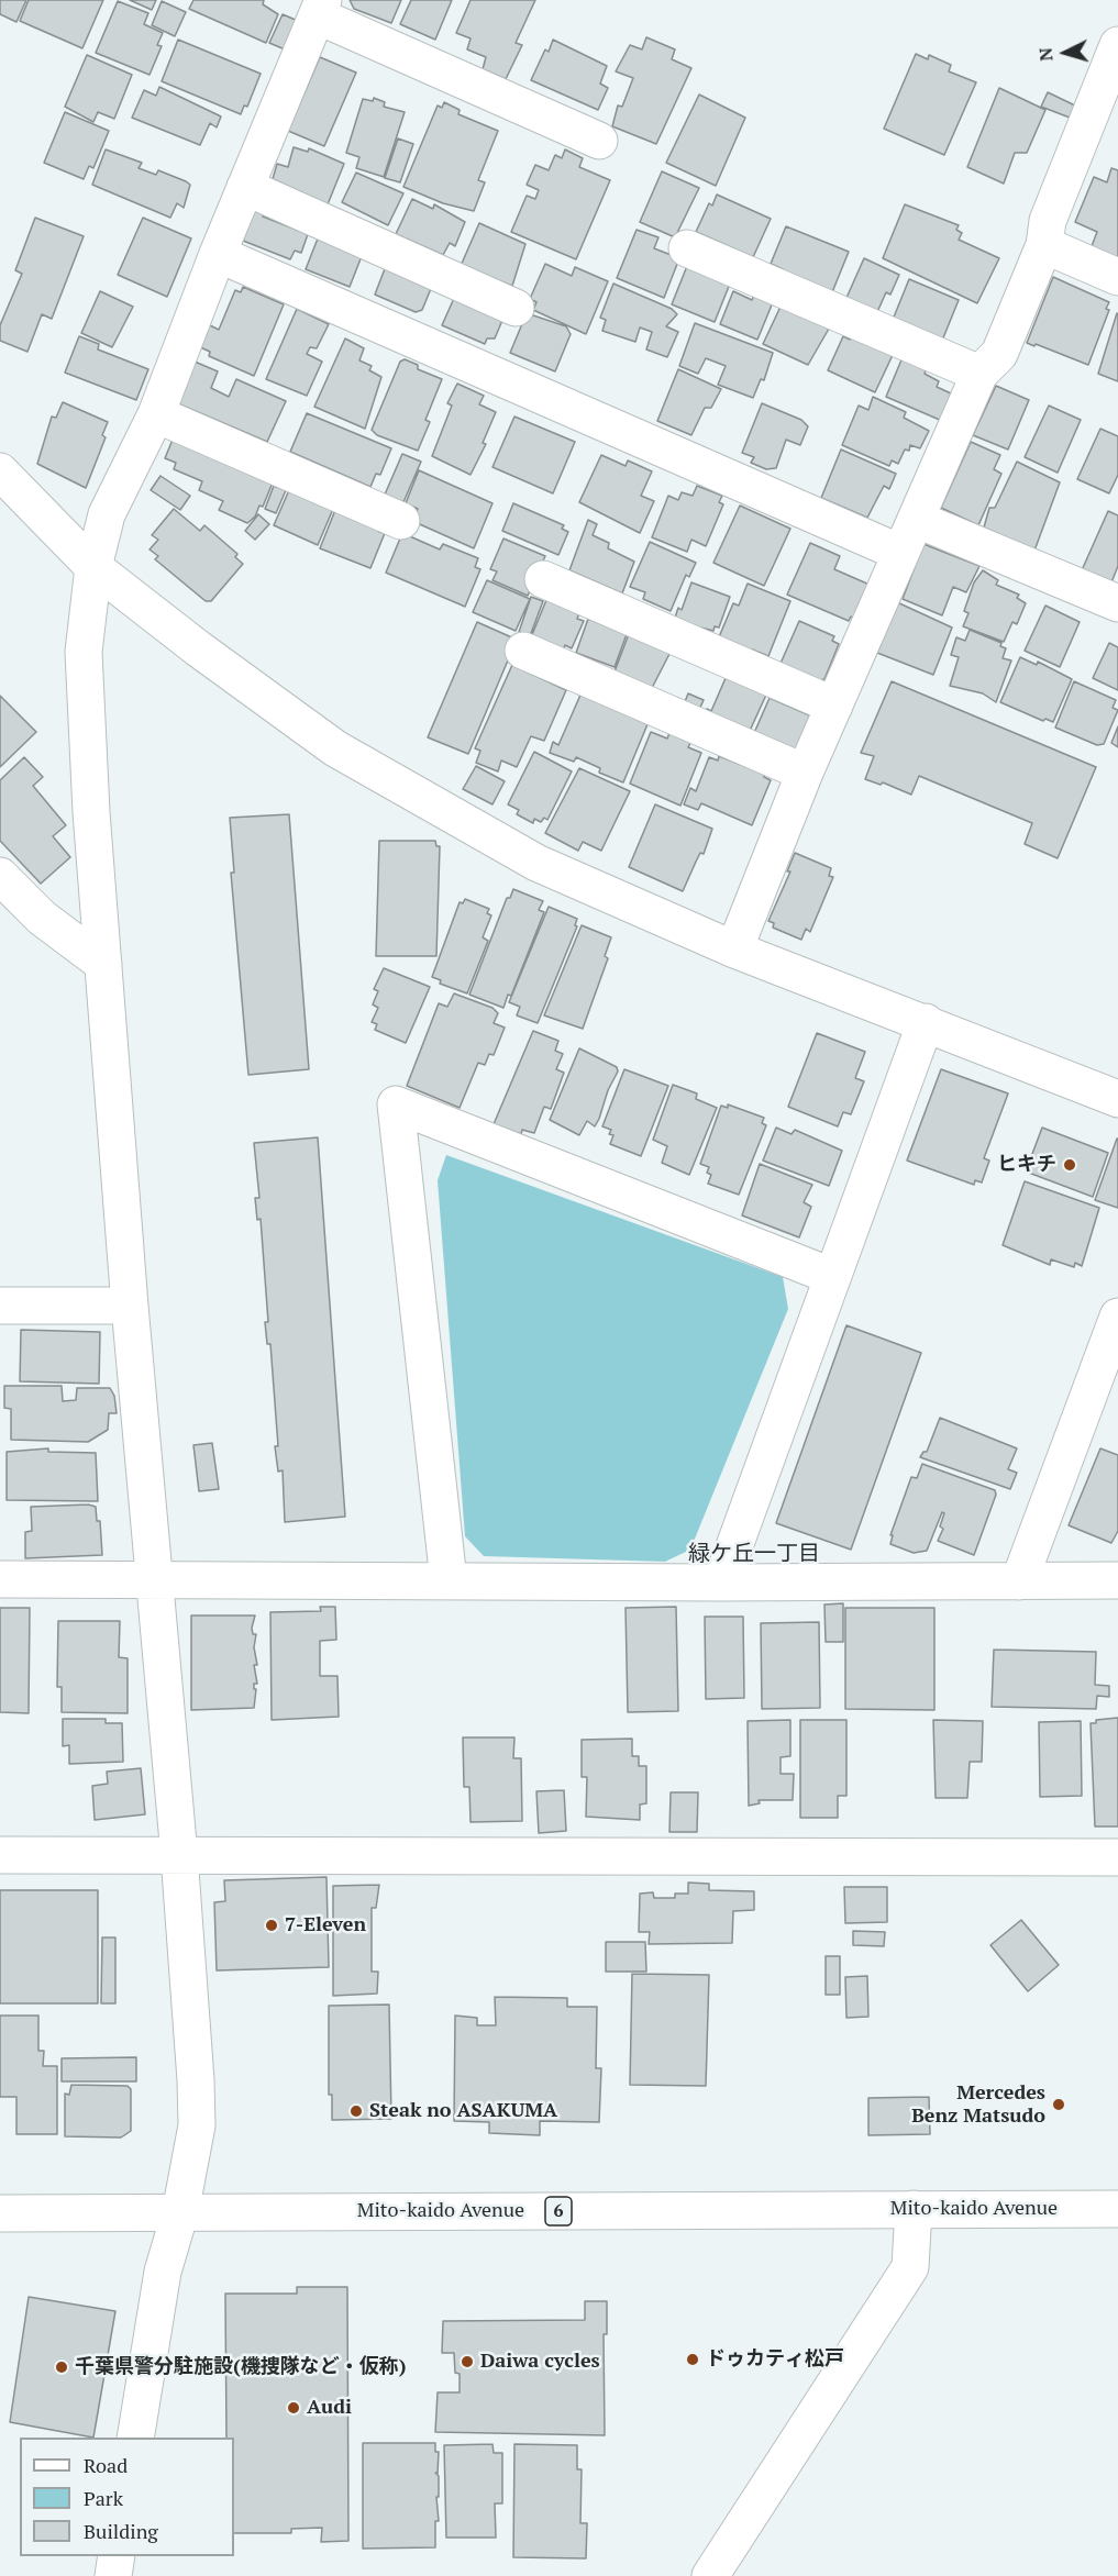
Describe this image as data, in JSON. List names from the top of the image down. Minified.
{"streets":{"main road":["Mito-kaido Avenue","6"]},"districts":["緑ケ丘一丁目"],"places":["ヒキチ","7-Eleven","Mercedes Benz Matsudo","Steak no ASAKUMA","ドゥカティ松戸","Daiwa cycles","千葉県警分駐施設(機捜隊など・仮称)","Audi"],"legend":["Road","Park","Building"],"north":"left"}
